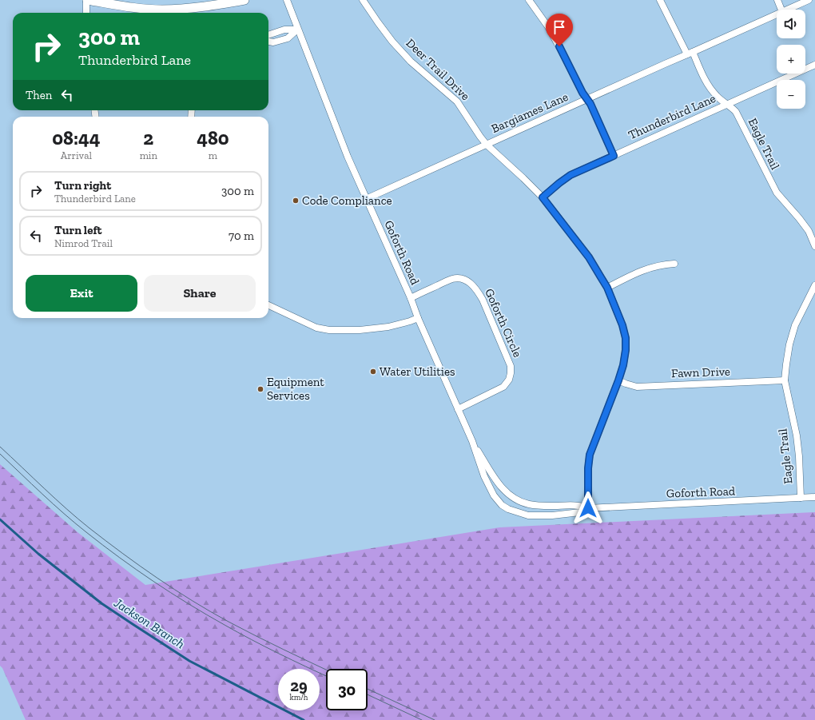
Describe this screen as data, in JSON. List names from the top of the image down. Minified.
{"streets":{"street":["Deer Trail Drive","Bargiames Lane","Thunderbird Lane","Eagle Trail","Goforth Road","Goforth Circle","Fawn Drive"]},"crossings":[["Deer Trail Drive","Bargiames Lane"],["Deer Trail Drive","Thunderbird Lane"],["Deer Trail Drive","Goforth Road"],["Deer Trail Drive","Fawn Drive"],["Bargiames Lane","Eagle Trail"],["Bargiames Lane","Goforth Road"],["Thunderbird Lane","Eagle Trail"],["Eagle Trail","Goforth Road"],["Eagle Trail","Fawn Drive"],["Goforth Road","Goforth Circle"]],"water":["Jackson Branch"],"places":["Code Compliance","Water Utilities","Equipment Services"],"page":{"map_buttons":["+","−"],"turn":["300 m","Thunderbird Lane"],"then":"Then","eta":["08:44","Arrival","2","min","480","m"],"list":[{"name":"Turn right","note":"Thunderbird Lane","value":"300 m"},{"name":"Turn left","note":"Nimrod Trail","value":"70 m"}],"buttons":["Exit","Share"],"speed":"29 km/h","limit":"30"}}
